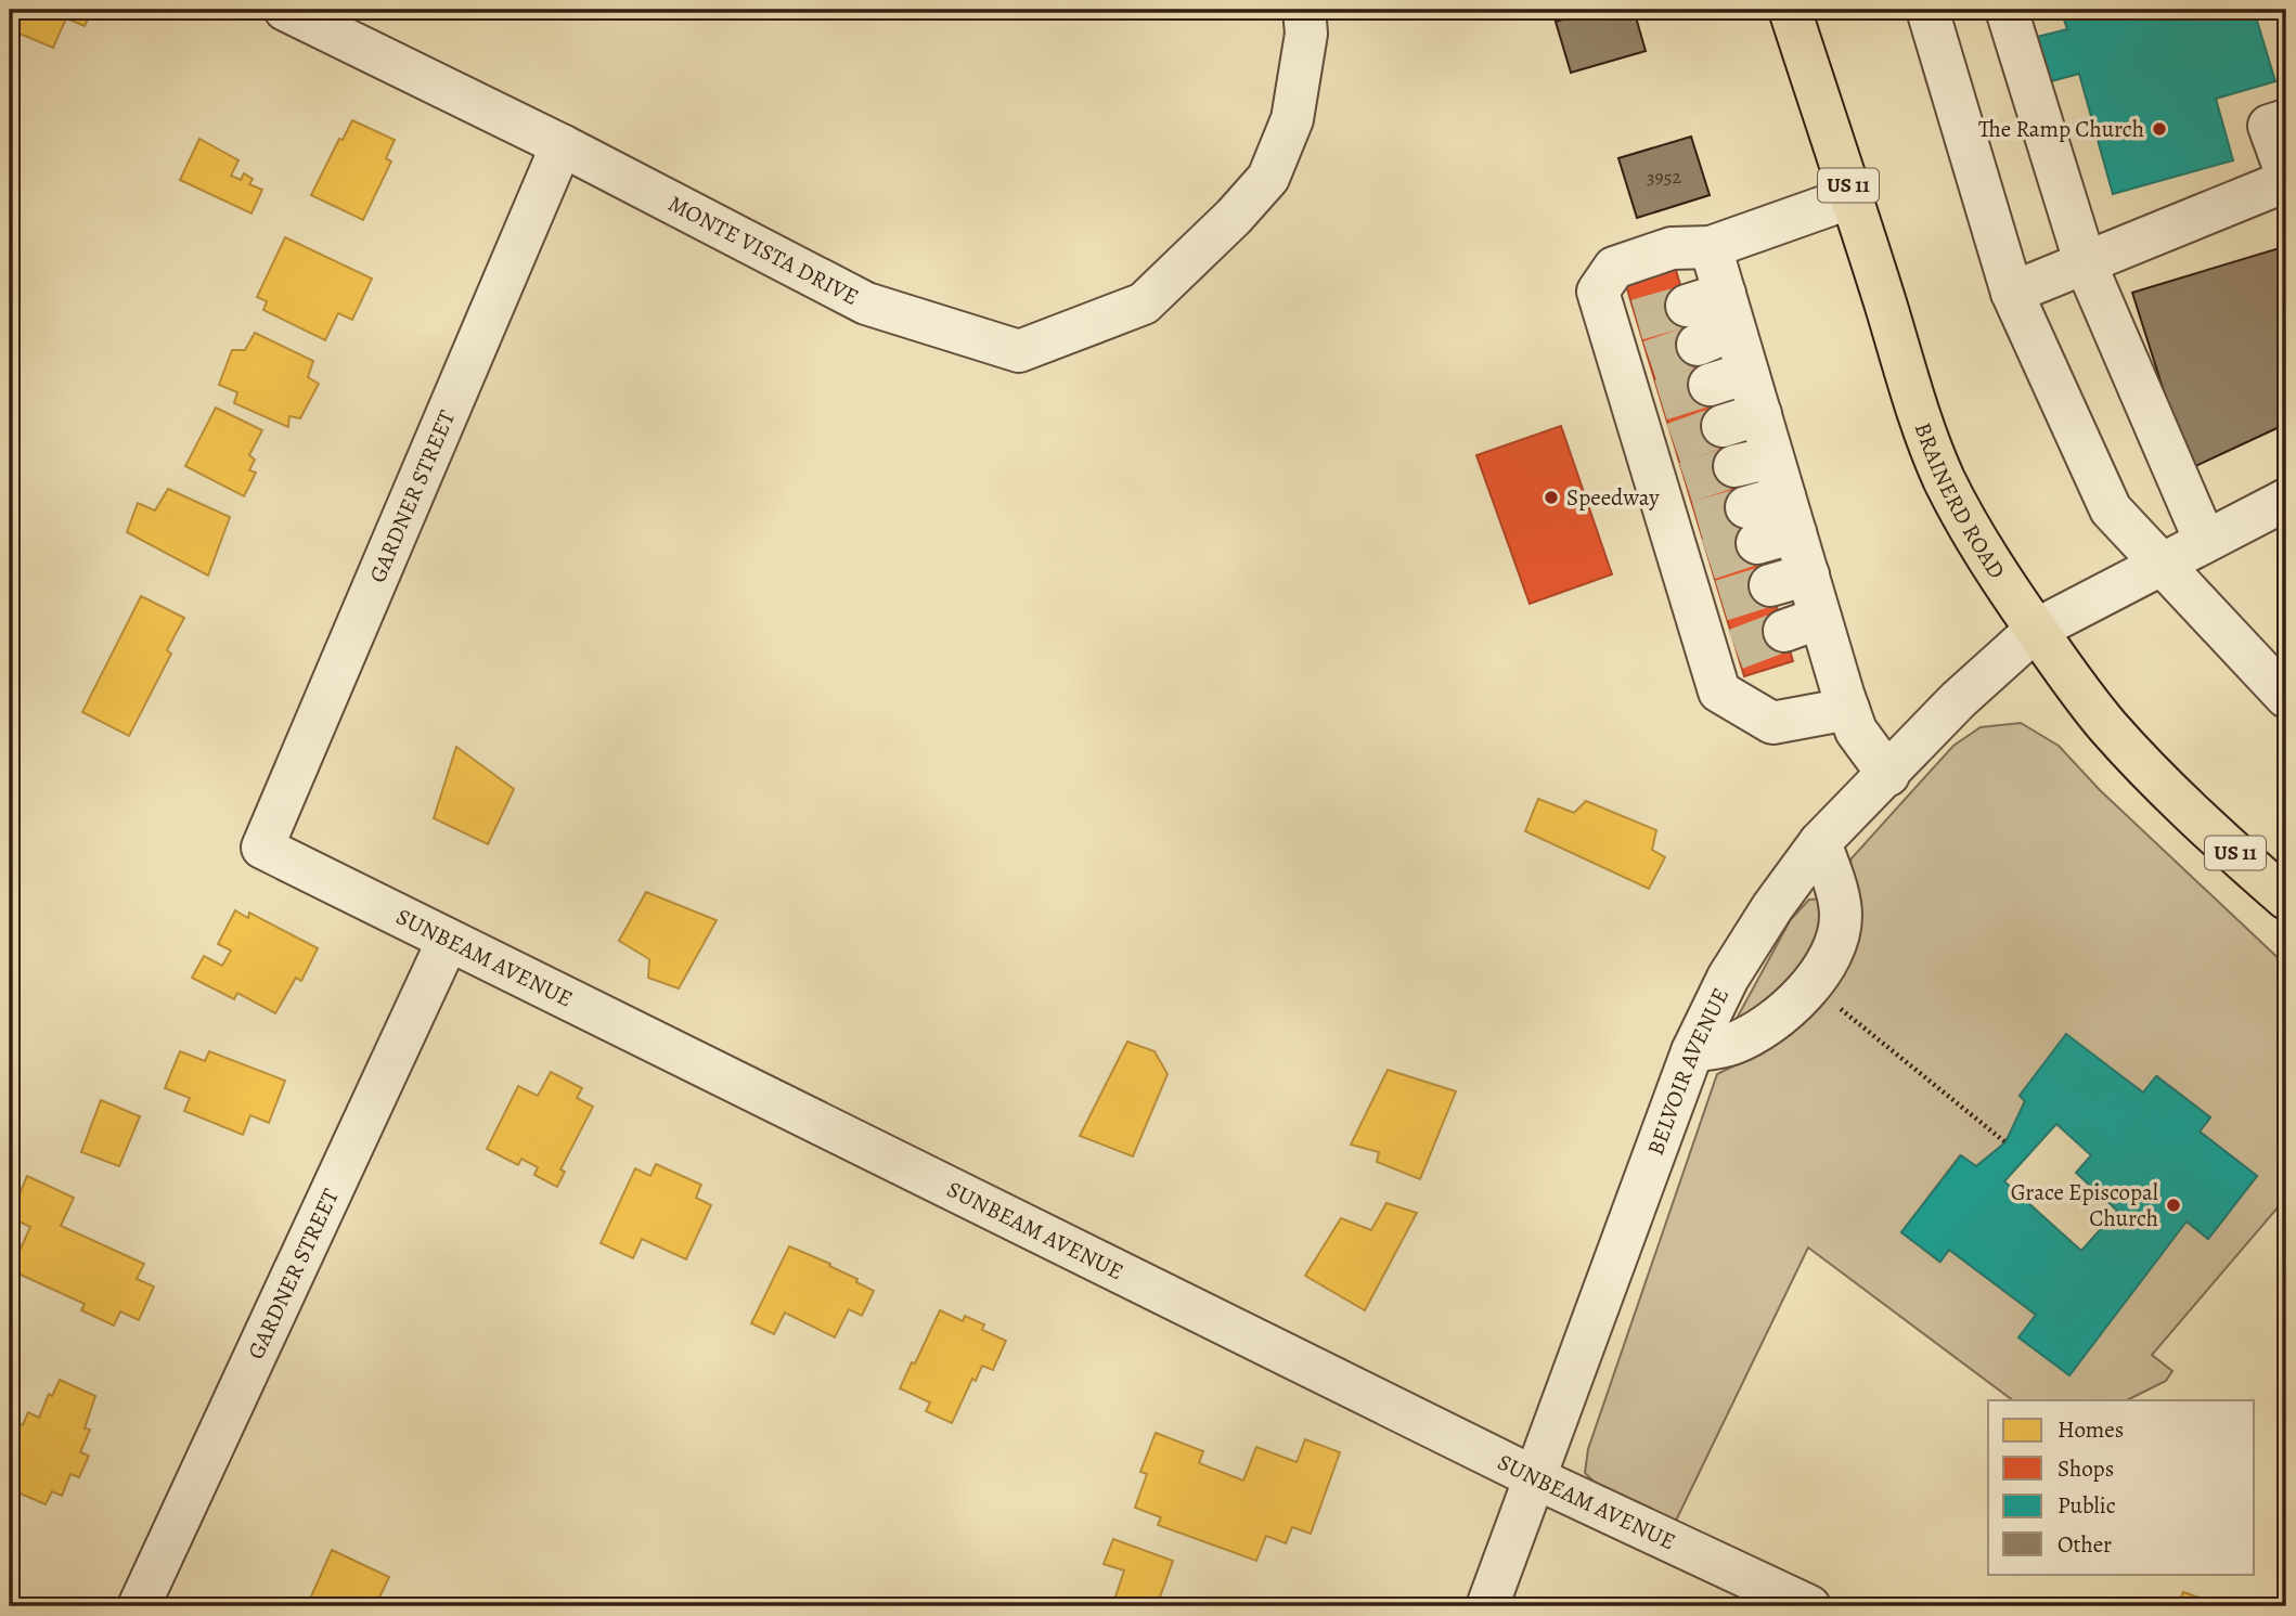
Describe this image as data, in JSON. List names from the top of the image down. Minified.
{"streets":{"main road":["US 11","BRAINERD ROAD"],"street":["MONTE VISTA DRIVE","GARDNER STREET","SUNBEAM AVENUE","BELVOIR AVENUE"]},"crossings":[["MONTE VISTA DRIVE","GARDNER STREET"],["GARDNER STREET","SUNBEAM AVENUE"],["BRAINERD ROAD","BELVOIR AVENUE"],["SUNBEAM AVENUE","BELVOIR AVENUE"]],"places":["The Ramp Church","Speedway","Grace Episcopal Church"],"house_numbers":["3952"],"legend":["Homes","Shops","Public","Other"]}
